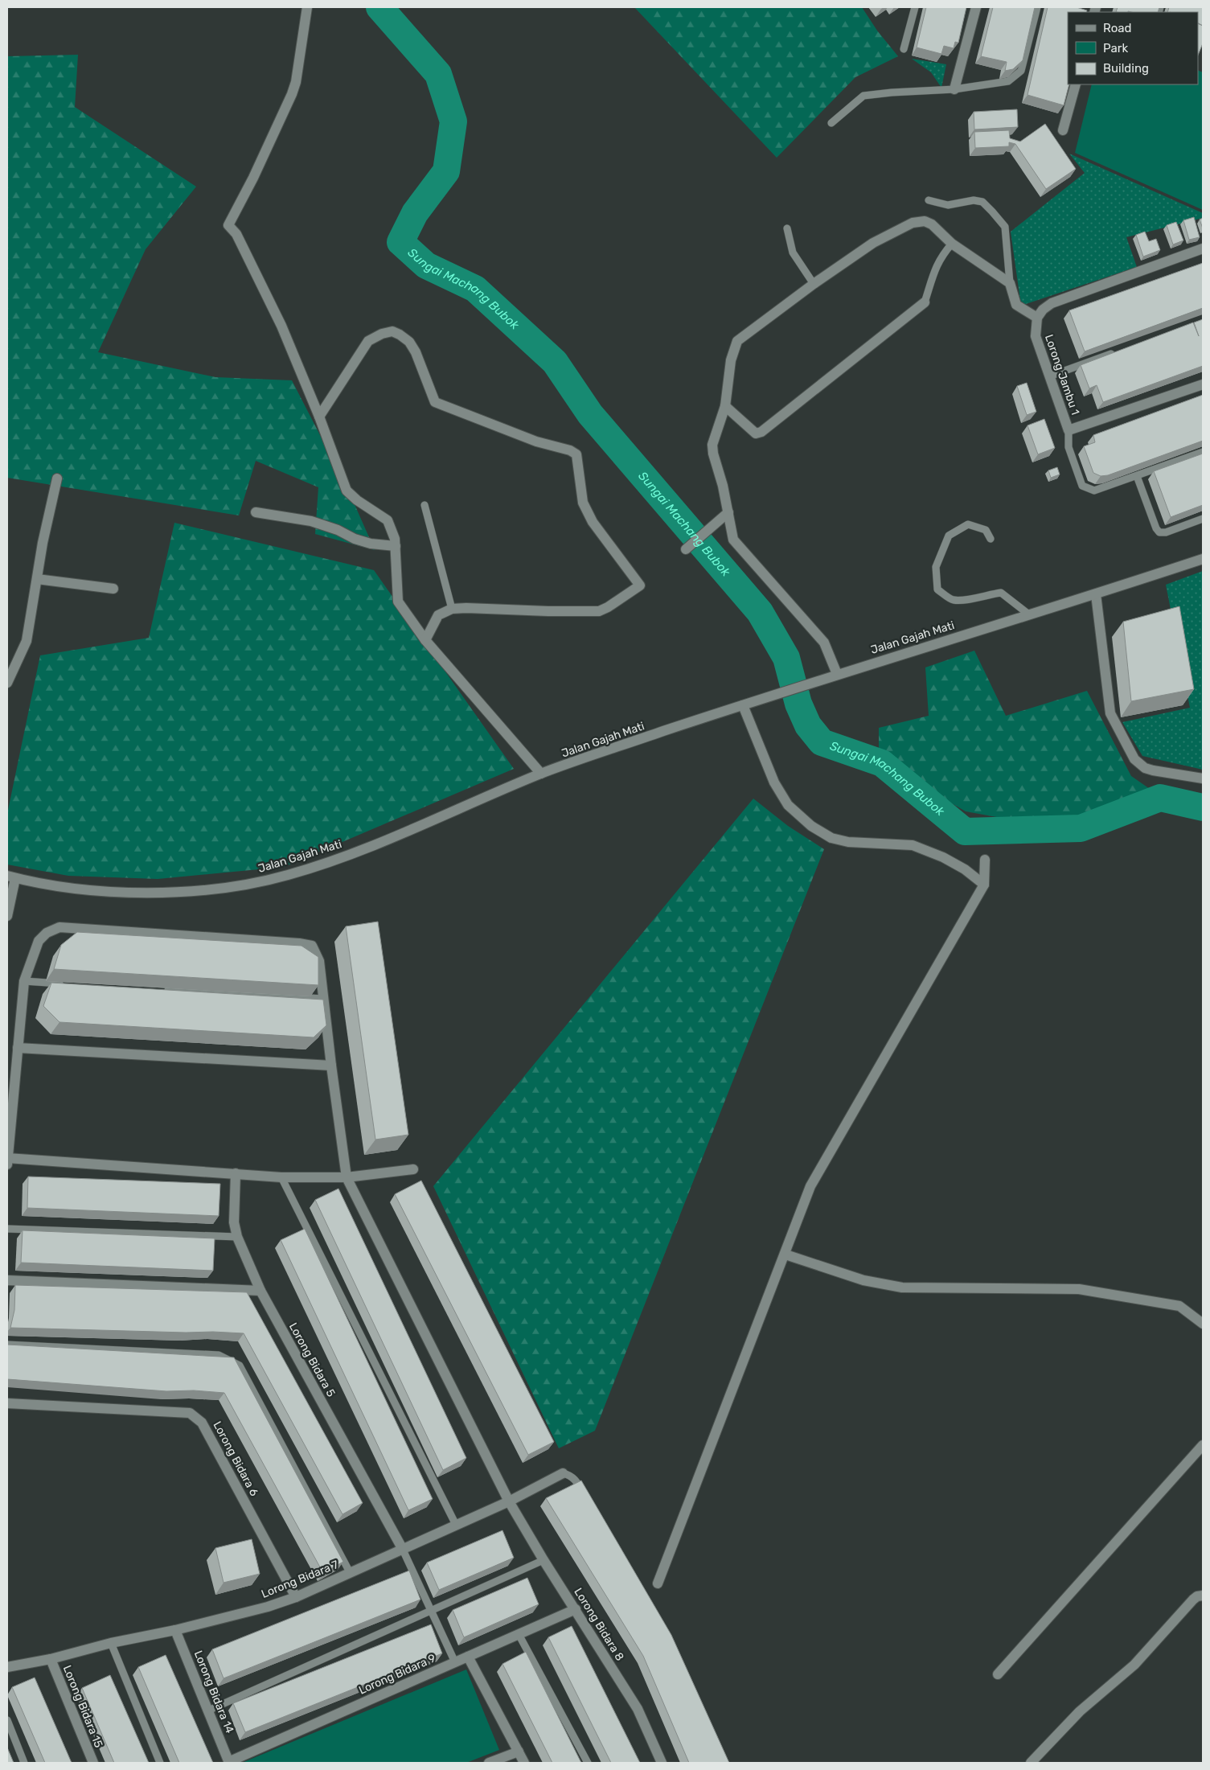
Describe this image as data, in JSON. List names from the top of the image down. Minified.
{"streets":{"street":["Lorong Jambu 1","Jalan Gajah Mati","Lorong Bidara 5","Lorong Bidara 6","Lorong Bidara 7","Lorong Bidara 8","Lorong Bidara 9","Lorong Bidara 14","Lorong Bidara 15"]},"crossings":[["Lorong Bidara 5","Lorong Bidara 7"],["Lorong Bidara 6","Lorong Bidara 7"],["Lorong Bidara 7","Lorong Bidara 8"],["Lorong Bidara 7","Lorong Bidara 14"],["Lorong Bidara 7","Lorong Bidara 15"],["Lorong Bidara 8","Lorong Bidara 9"],["Lorong Bidara 9","Lorong Bidara 14"]],"water":["Sungai Machang Bubok"],"legend":["Road","Park","Building"]}
